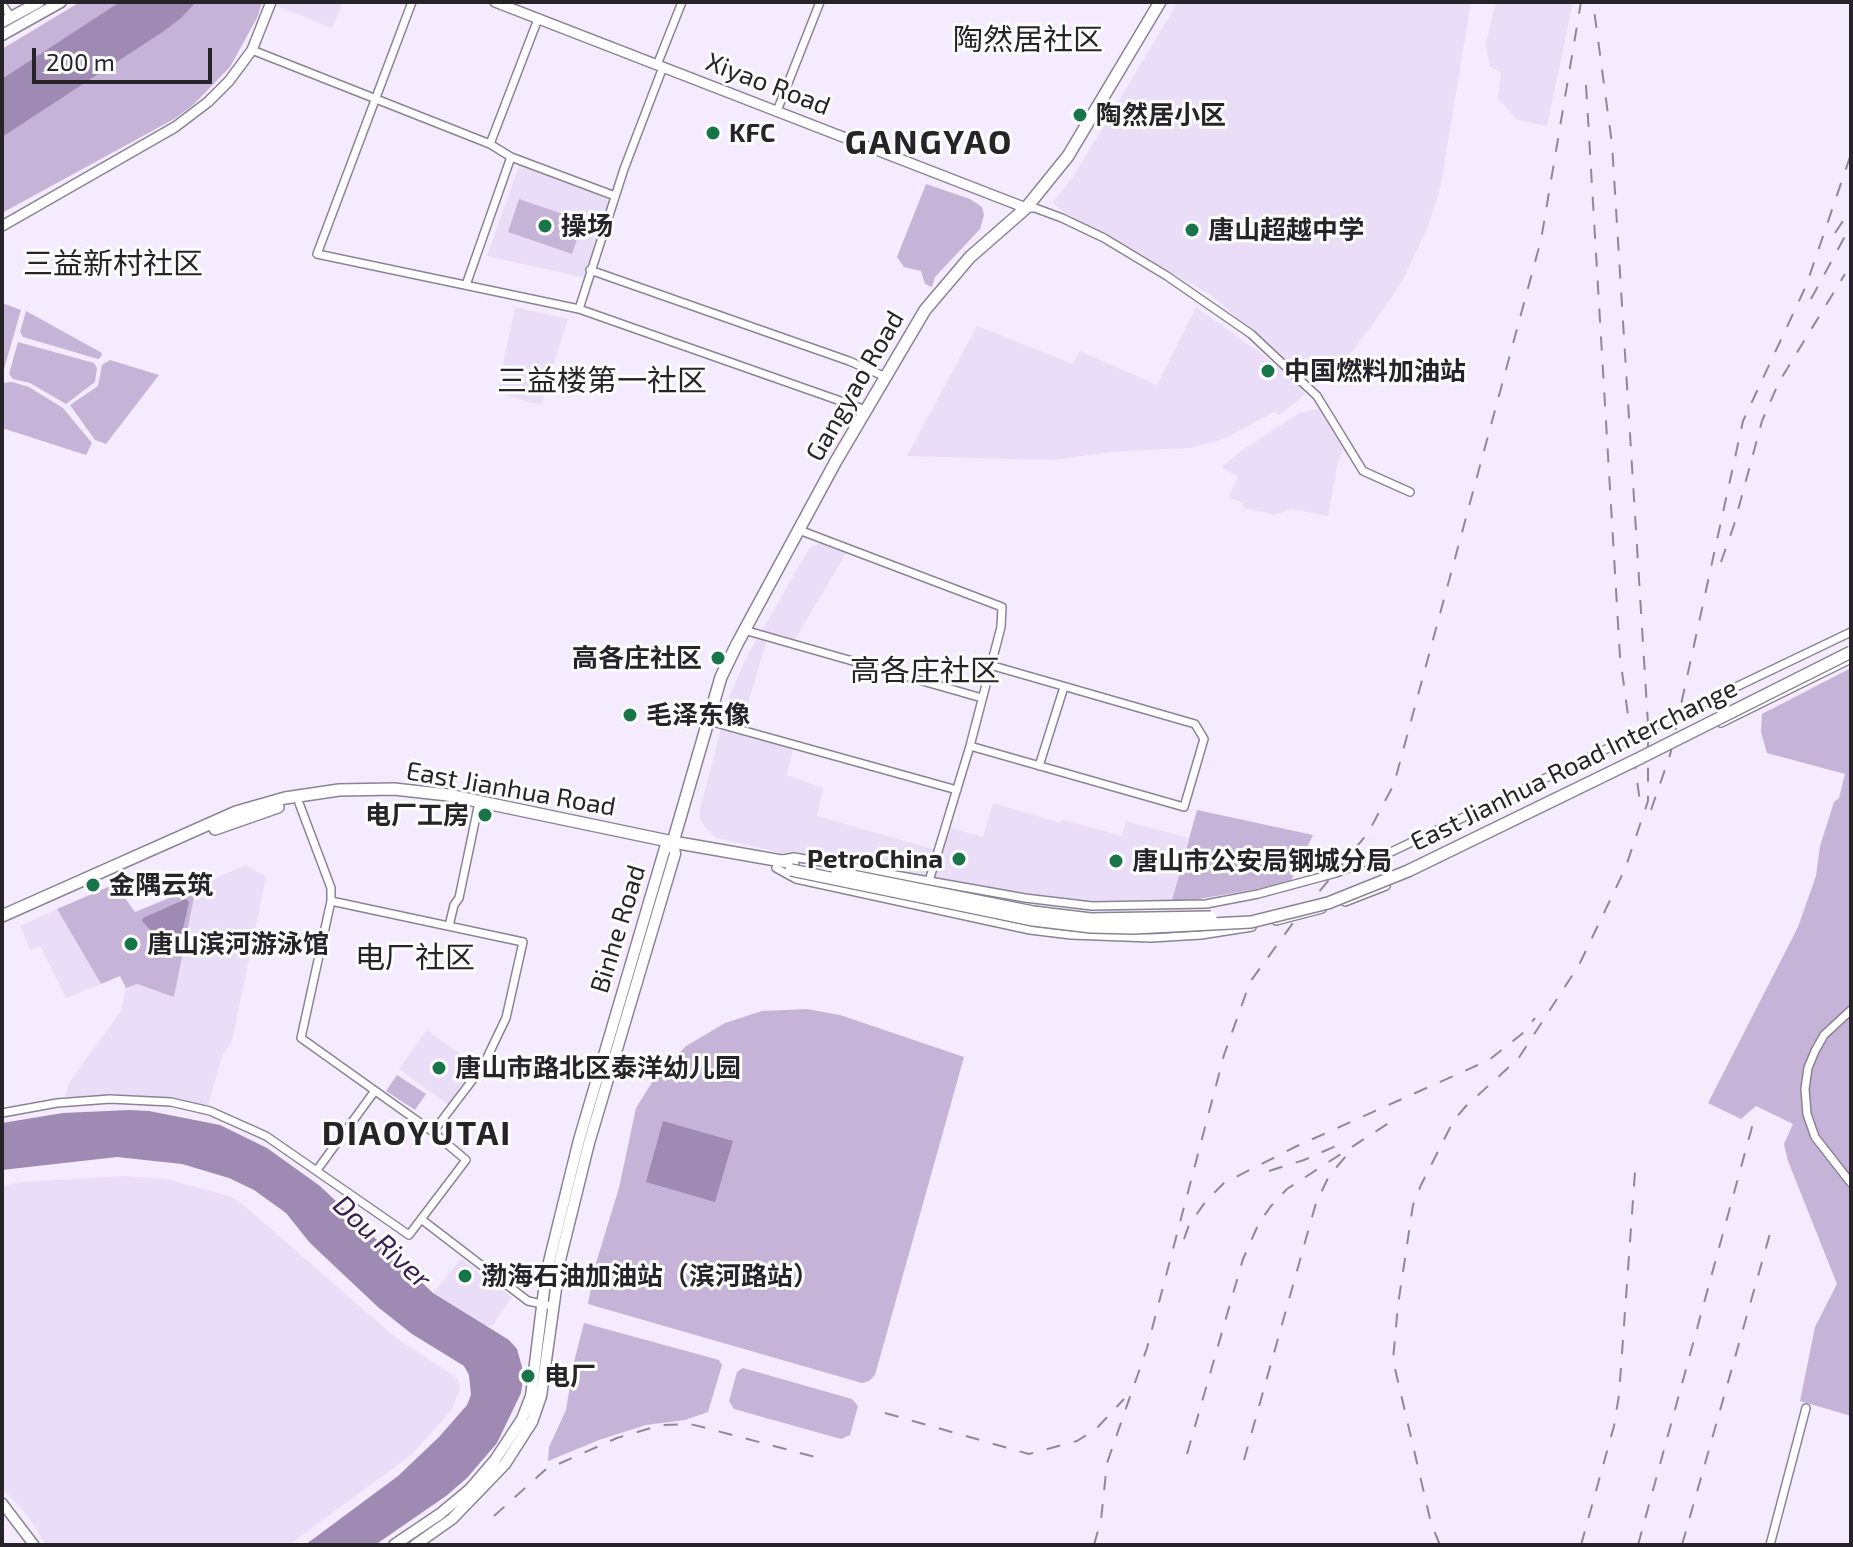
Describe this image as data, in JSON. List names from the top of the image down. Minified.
{"streets":{"main road":["Gangyao Road","East Jianhua Road Interchange","East Jianhua Road","Binhe Road"],"street":["Xiyao Road"]},"crossings":[["Xiyao Road","Gangyao Road"],["Gangyao Road","East Jianhua Road"],["Gangyao Road","Binhe Road"],["East Jianhua Road Interchange","East Jianhua Road"],["East Jianhua Road","Binhe Road"]],"districts":["陶然居社区","GANGYAO","三益新村社区","三益楼第一社区","高各庄社区","电厂社区","DIAOYUTAI"],"water":["Dou River"],"places":["陶然居小区","KFC","操场","唐山超越中学","中国燃料加油站","高各庄社区","毛泽东像","电厂工房","PetroChina","唐山市公安局钢城分局","金隅云筑","唐山滨河游泳馆","唐山市路北区泰洋幼儿园","渤海石油加油站（滨河路站）","电厂"],"scale_bar":"200 m"}
